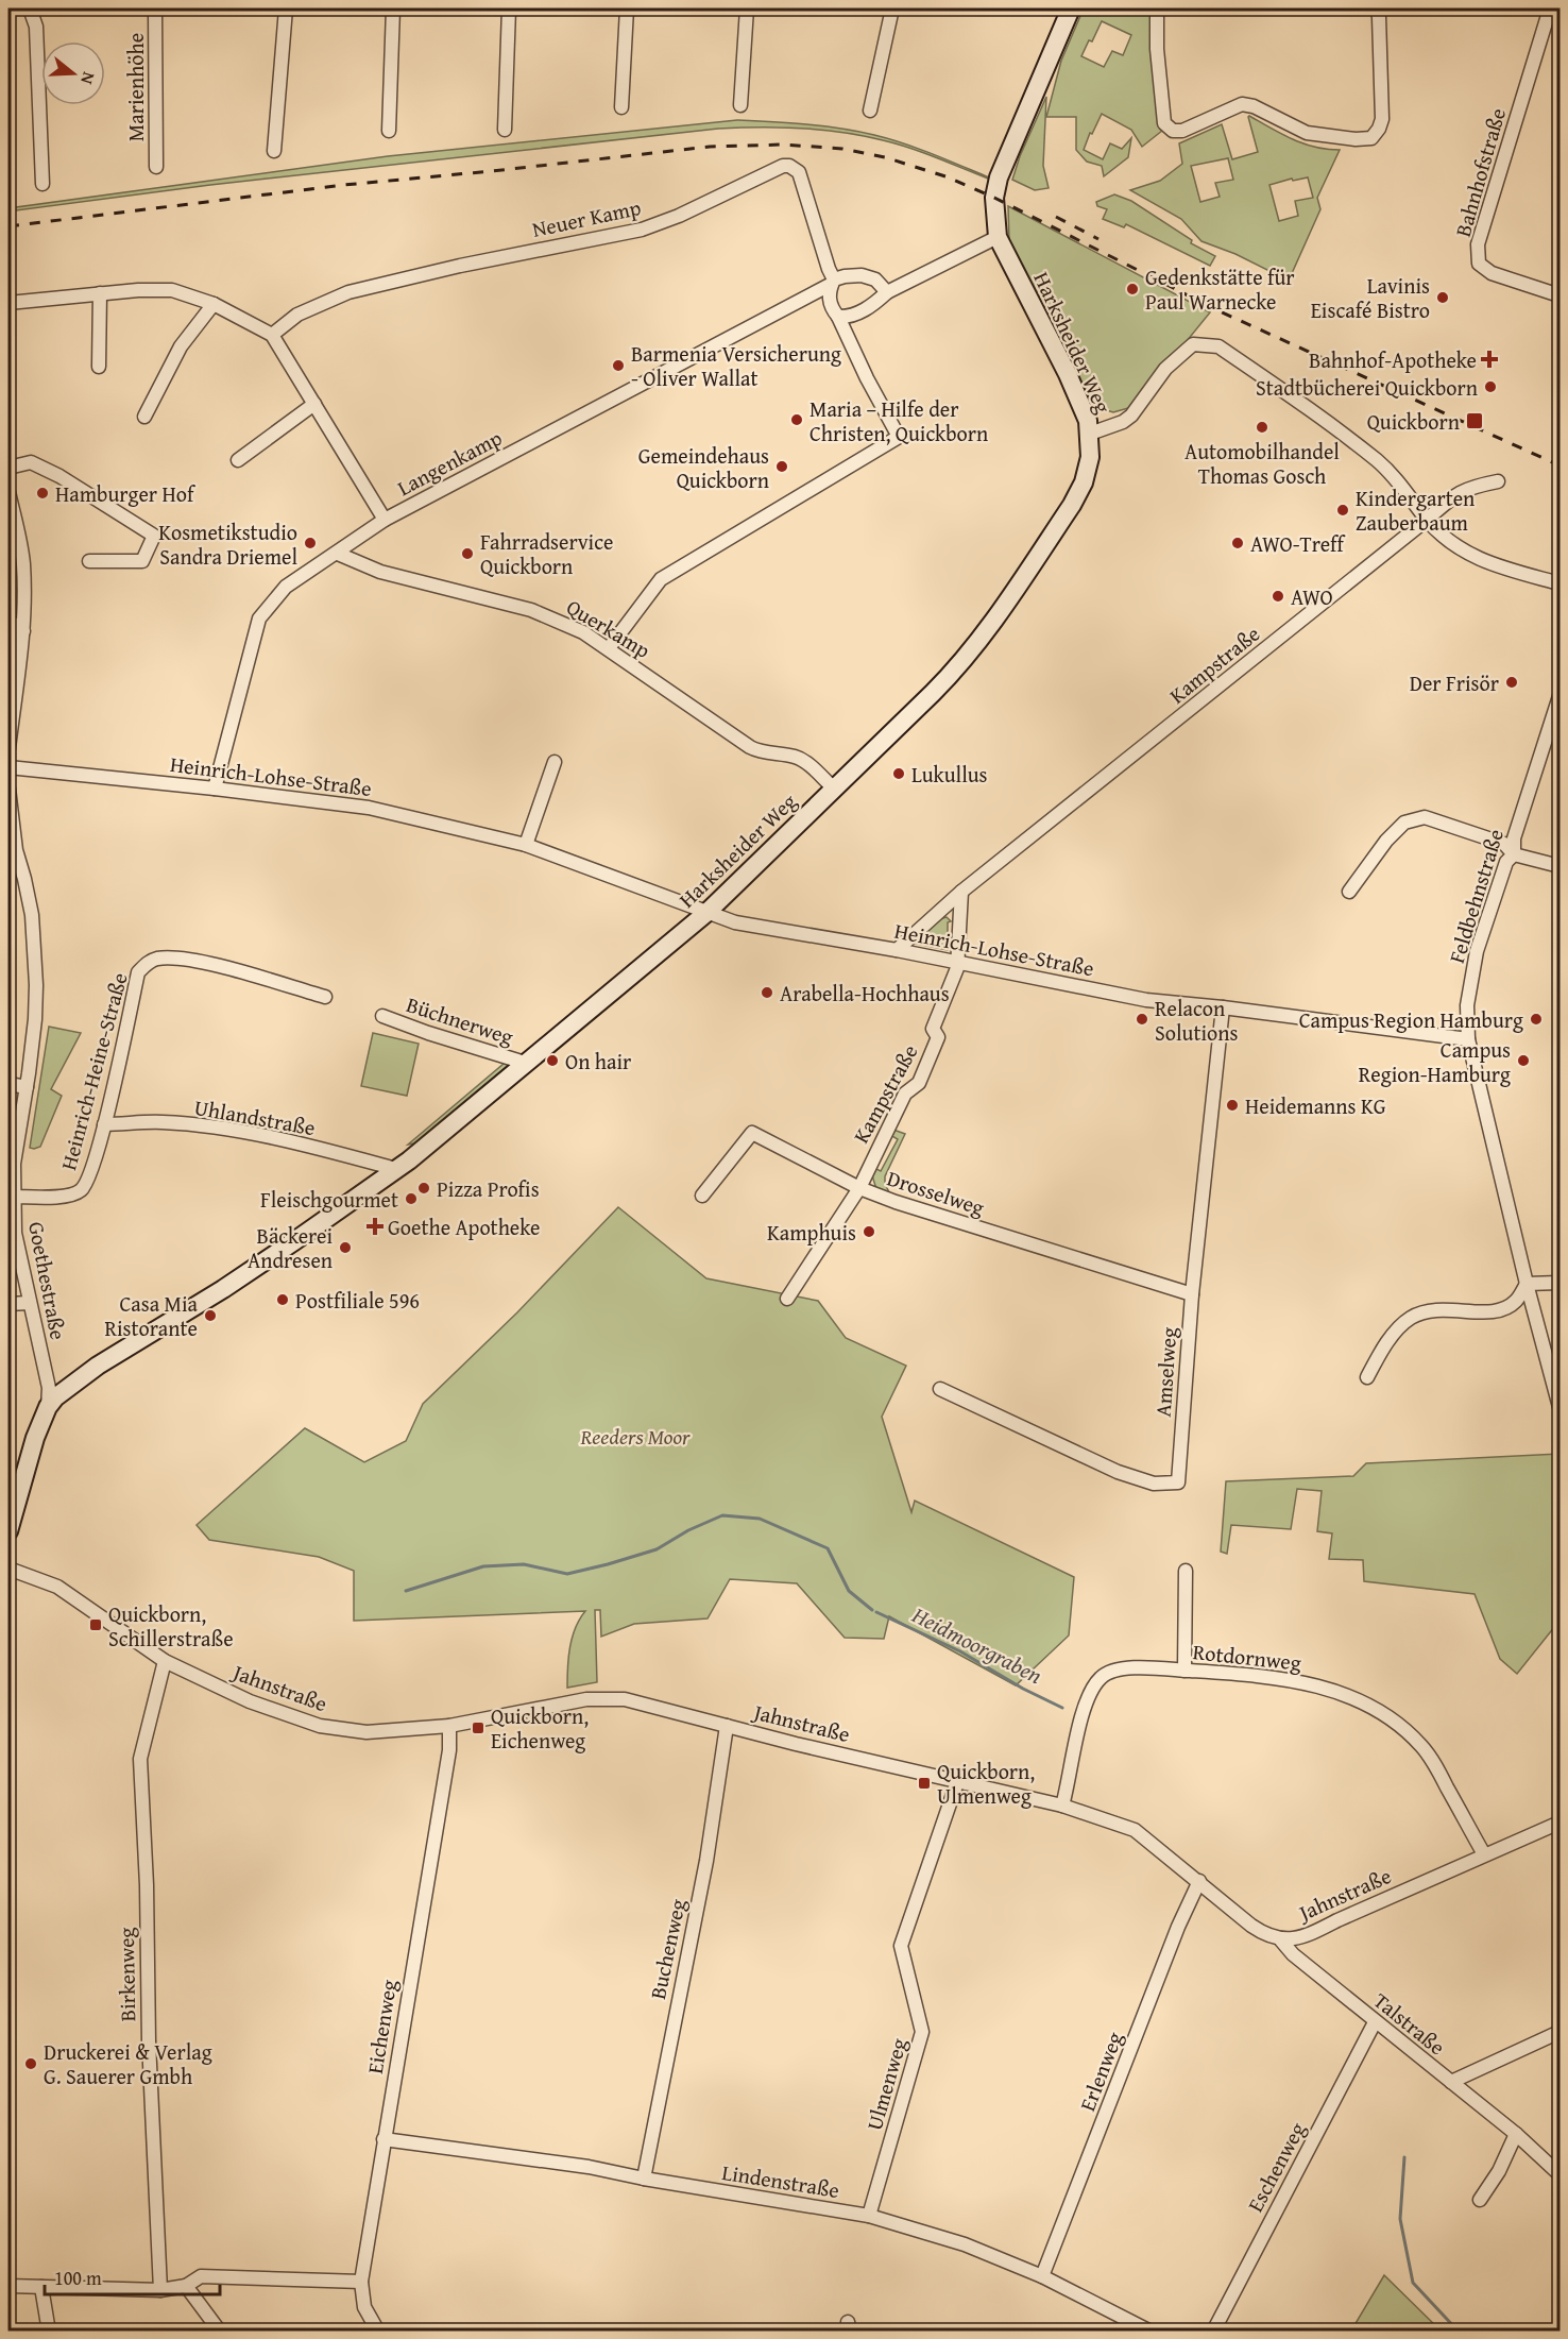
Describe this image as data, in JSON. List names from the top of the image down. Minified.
{"streets":{"main road":["Harksheider Weg"],"street":["Marienhöhe","Bahnhofstraße","Neuer Kamp","Langenkamp","Querkamp","Kampstraße","Heinrich-Lohse-Straße","Feldbehnstraße","Büchnerweg","Heinrich-Heine-Straße","Uhlandstraße","Drosselweg","Goethestraße","Amselweg","Rotdornweg","Jahnstraße","Buchenweg","Birkenweg","Talstraße","Eichenweg","Erlenweg","Ulmenweg","Eschenweg","Lindenstraße"]},"crossings":[["Neuer Kamp","Langenkamp"],["Harksheider Weg","Querkamp"],["Harksheider Weg","Heinrich-Lohse-Straße"],["Harksheider Weg","Büchnerweg"],["Harksheider Weg","Uhlandstraße"],["Harksheider Weg","Goethestraße"],["Langenkamp","Querkamp"],["Langenkamp","Heinrich-Lohse-Straße"],["Kampstraße","Heinrich-Lohse-Straße"],["Kampstraße","Drosselweg"],["Heinrich-Lohse-Straße","Feldbehnstraße"],["Heinrich-Lohse-Straße","Amselweg"],["Heinrich-Heine-Straße","Uhlandstraße"],["Heinrich-Heine-Straße","Goethestraße"],["Drosselweg","Amselweg"],["Rotdornweg","Jahnstraße"],["Jahnstraße","Buchenweg"],["Jahnstraße","Birkenweg"],["Jahnstraße","Talstraße"],["Jahnstraße","Eichenweg"],["Jahnstraße","Erlenweg"],["Jahnstraße","Ulmenweg"],["Buchenweg","Lindenstraße"],["Talstraße","Eschenweg"],["Eichenweg","Lindenstraße"],["Erlenweg","Lindenstraße"],["Ulmenweg","Lindenstraße"]],"water":["Heidmoorgraben"],"parks":["Reeders Moor"],"places":{"other":["Gedenkstätte für Paul Warnecke","Lavinis Eiscafé Bistro","Barmenia Versicherung - Oliver Wallat","Stadtbücherei Quickborn","Maria – Hilfe der Christen, Quickborn","Automobilhandel Thomas Gosch","Gemeindehaus Quickborn","Hamburger Hof","Kindergarten Zauberbaum","Kosmetikstudio Sandra Driemel","AWO-Treff","Fahrradservice Quickborn","AWO","Der Frisör","Lukullus","Arabella-Hochhaus","Relacon Solutions","Campus Region Hamburg","On hair","Campus Region-Hamburg","Heidemanns KG","Pizza Profis","Fleischgourmet","Kamphuis","Bäckerei Andresen","Postfiliale 596","Casa Mia Ristorante","Druckerei & Verlag G. Sauerer Gmbh"],"health":["Bahnhof-Apotheke","Goethe Apotheke"],"transit":["Quickborn","Quickborn, Schillerstraße","Quickborn, Eichenweg","Quickborn, Ulmenweg"]},"scale_bar":"100 m","north":"right"}
